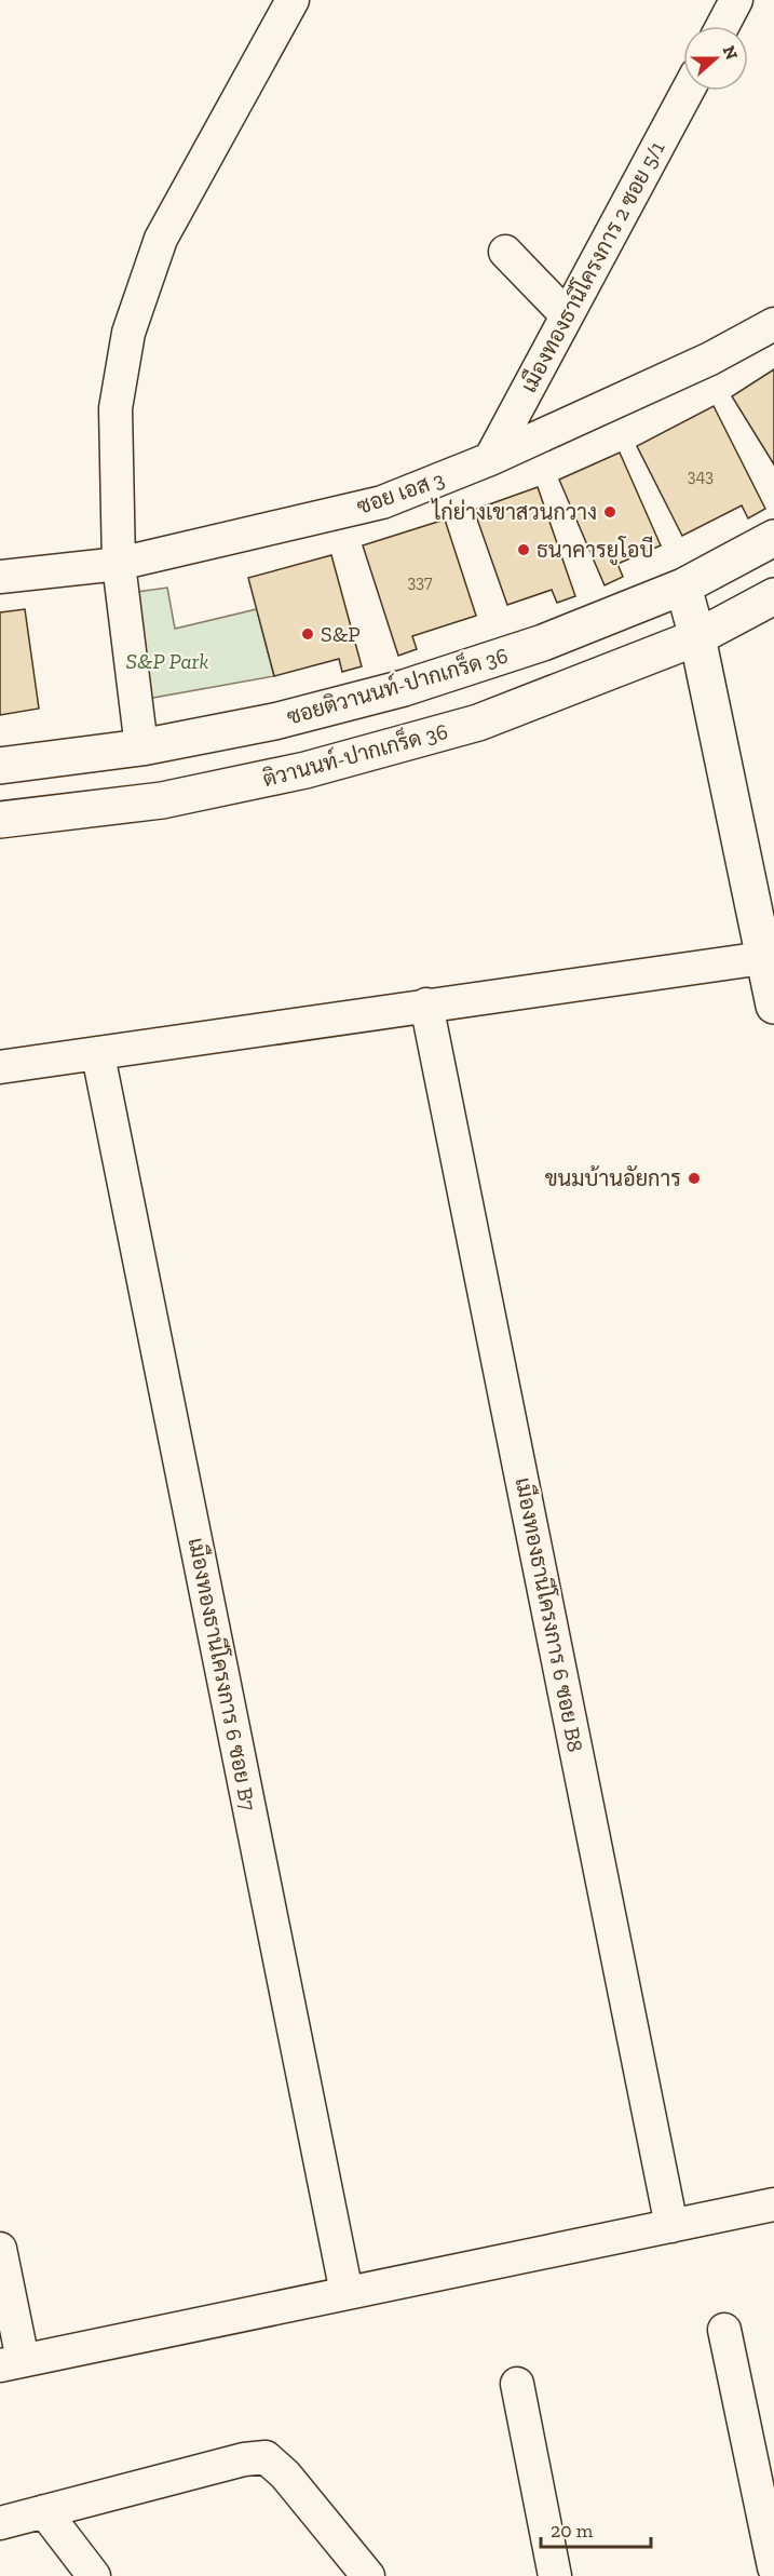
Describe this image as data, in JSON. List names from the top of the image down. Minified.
{"streets":{"street":["เมืองทองธานีโครงการ 2 ซอย 5/1","ซอย เอส 3","ซอยติวานนท์-ปากเกร็ด 36","ติวานนท์-ปากเกร็ด 36","เมืองทองธานีโครงการ 6 ซอย B8","เมืองทองธานีโครงการ 6 ซอย B7"]},"crossings":[["เมืองทองธานีโครงการ 2 ซอย 5/1","ซอย เอส 3"]],"parks":["S&P Park"],"places":["ไก่ย่างเขาสวนกวาง","ธนาคารยูโอบี","S&P","ขนมบ้านอัยการ"],"house_numbers":["343","337"],"scale_bar":"20 m","north":"right"}
